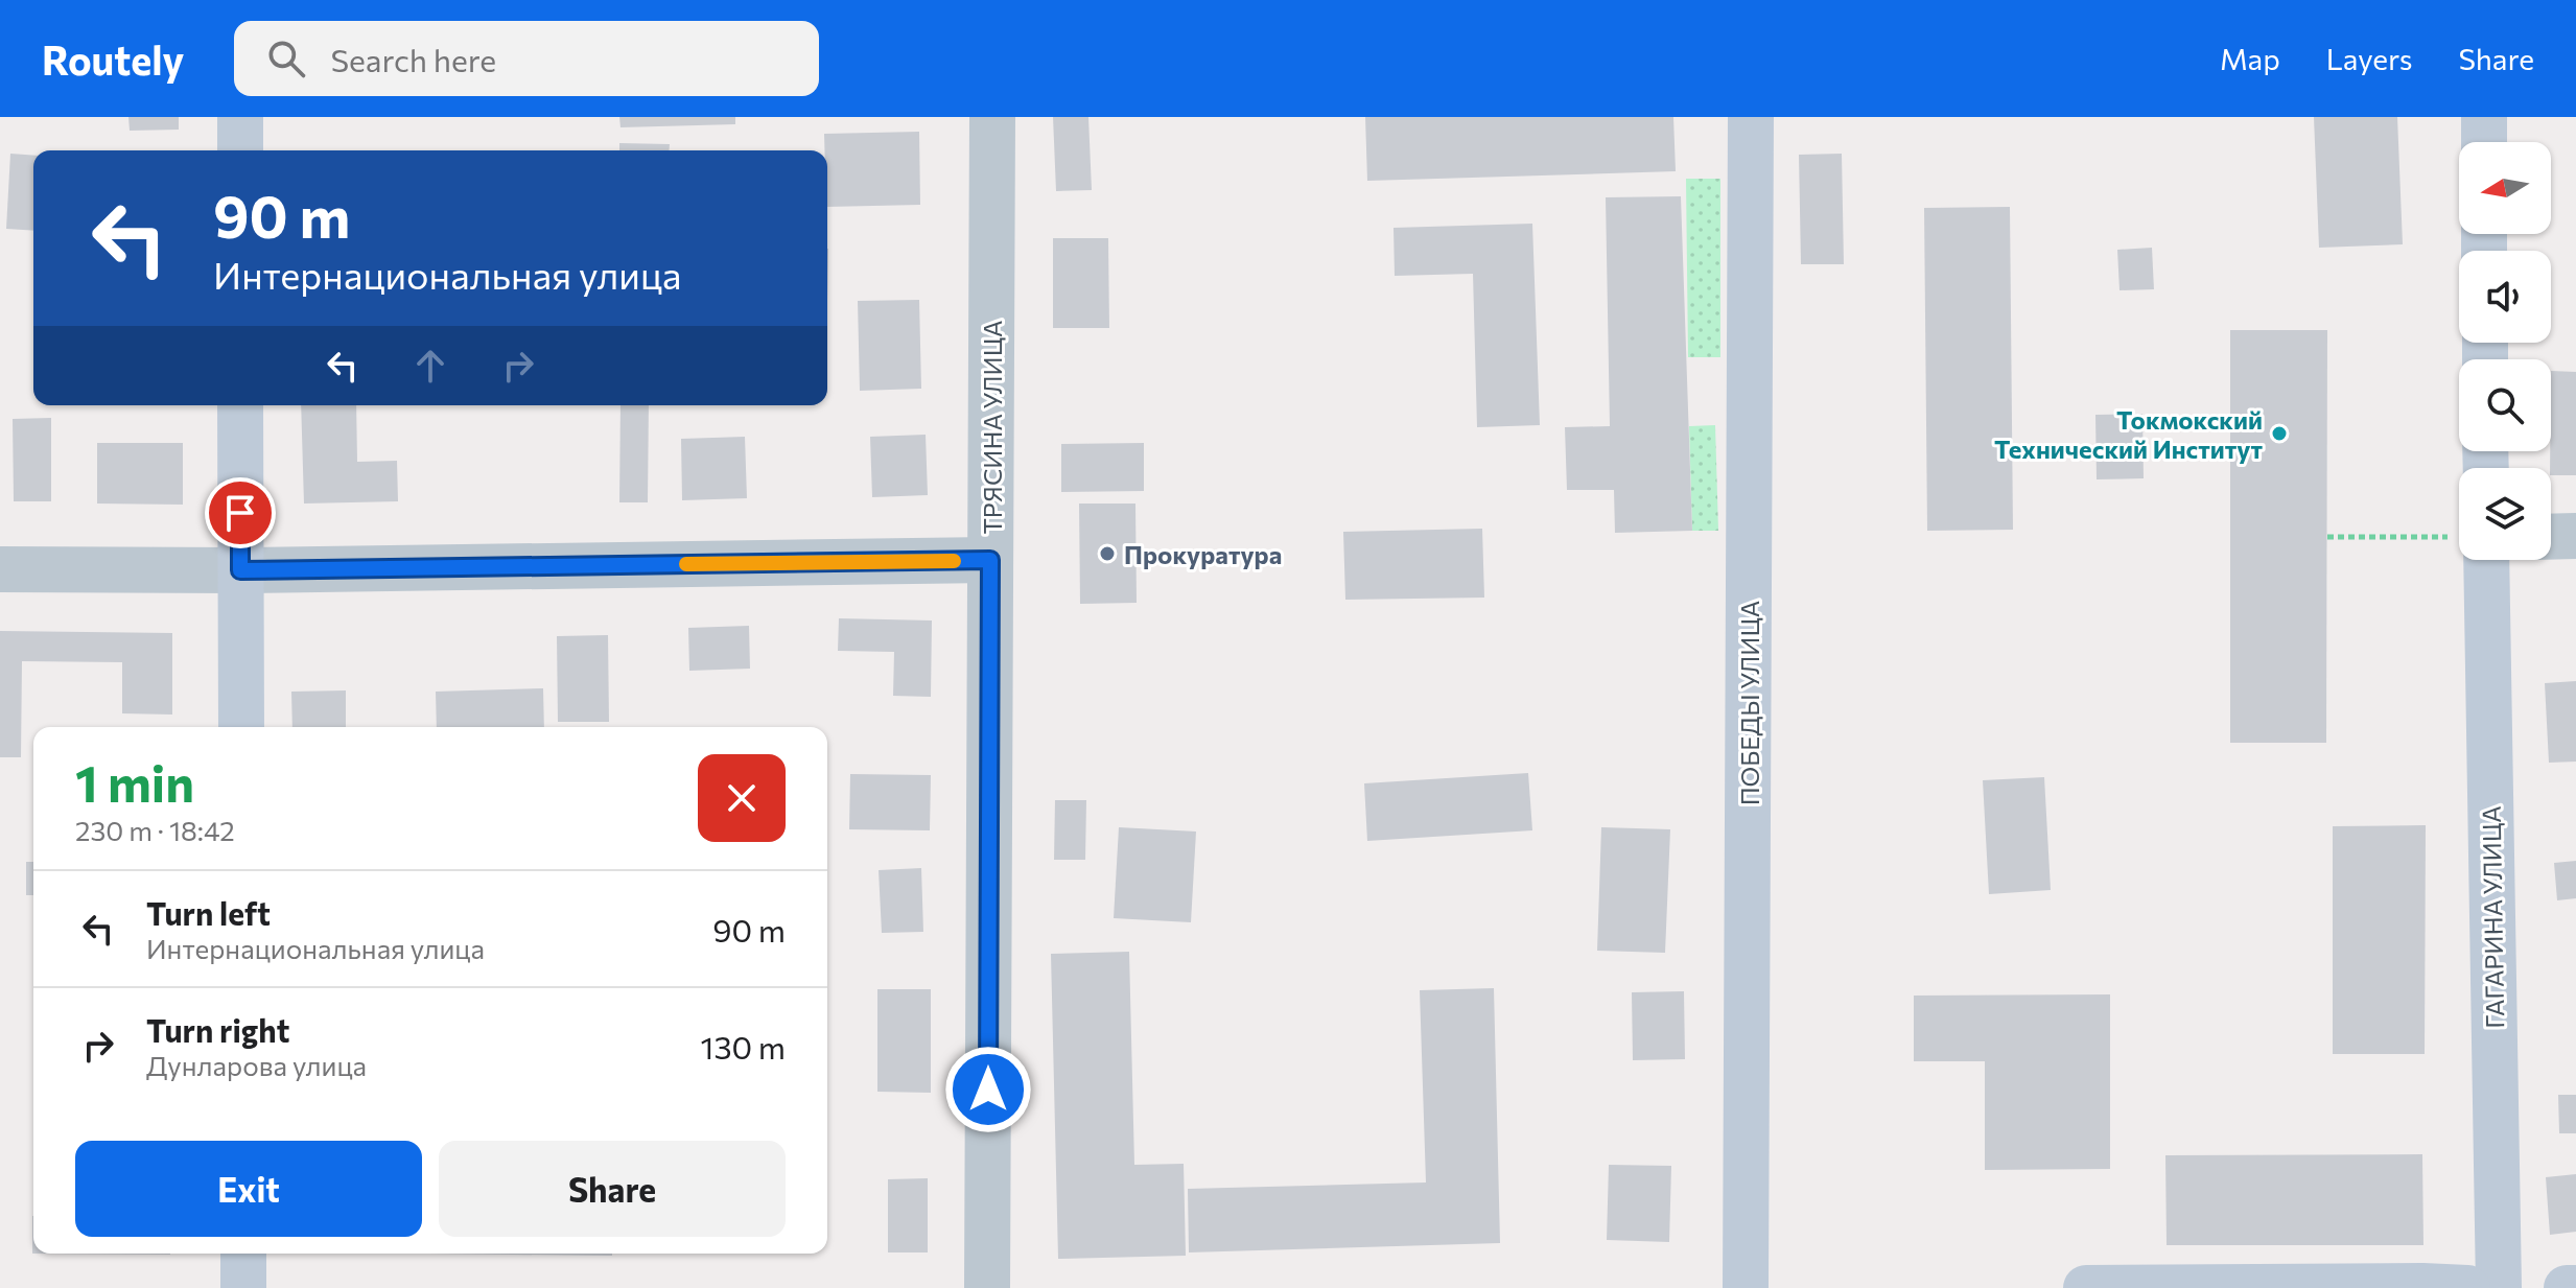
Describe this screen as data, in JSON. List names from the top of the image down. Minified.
{"streets":{"main road":["ПОБЕДЫ УЛИЦА","ГАГАРИНА УЛИЦА"],"street":["ТРЯСИНА УЛИЦА"]},"places":["Токмокский Технический Институт","Прокуратура"],"north":"left","page":{"header":"Routely","search":"Search here","nav":["Map","Layers","Share"],"turn":["90 m","Интернациональная улица"],"heading":["1 min","230 m · 18:42"],"list":[{"name":"Turn left","note":"Интернациональная улица","value":"90 m"},{"name":"Turn right","note":"Дунларова улица","value":"130 m"}],"buttons":["Exit","Share"]}}
